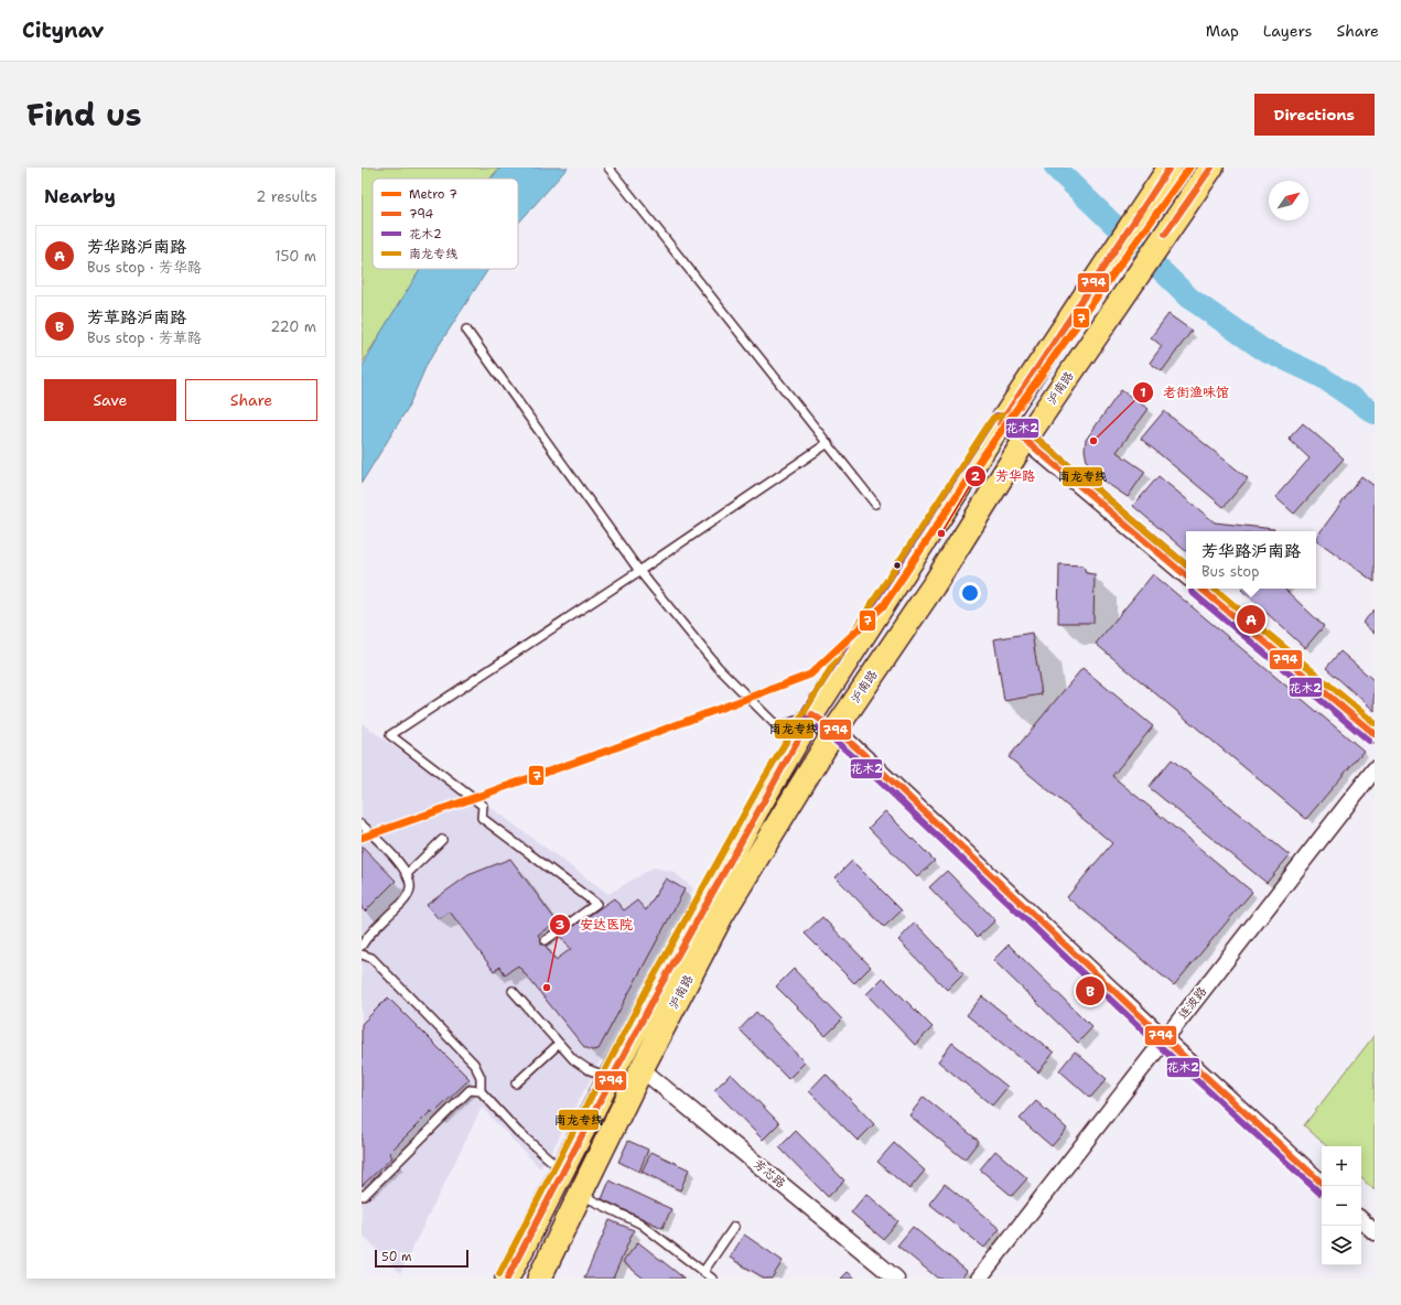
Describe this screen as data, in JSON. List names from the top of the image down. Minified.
{"streets":{"main road":["沪南路"],"street":["连波路","芳芯路"]},"crossings":[["沪南路","芳芯路"]],"places":["老街渔味馆","芳华路","安达医院"],"lines":["metro line 7","transit line 794","transit line 花木2","transit line 南龙专线"],"legend":["Metro 7","794","花木2","南龙专线"],"scale_bar":"50 m","north":"top right","page":{"header":"Citynav","nav":["Map","Layers","Share"],"title":"Find us","buttons":["Directions",["Save","Share"]],"heading":["Nearby","2 results"],"list":[{"mark":"A","name":"芳华路沪南路","note":"Bus stop · 芳华路","value":"150 m"},{"mark":"B","name":"芳草路沪南路","note":"Bus stop · 芳草路","value":"220 m"}],"popup":["芳华路沪南路","Bus stop"],"pins":["A","B"],"map_buttons":["+","−"],"scale":"50 m"}}
